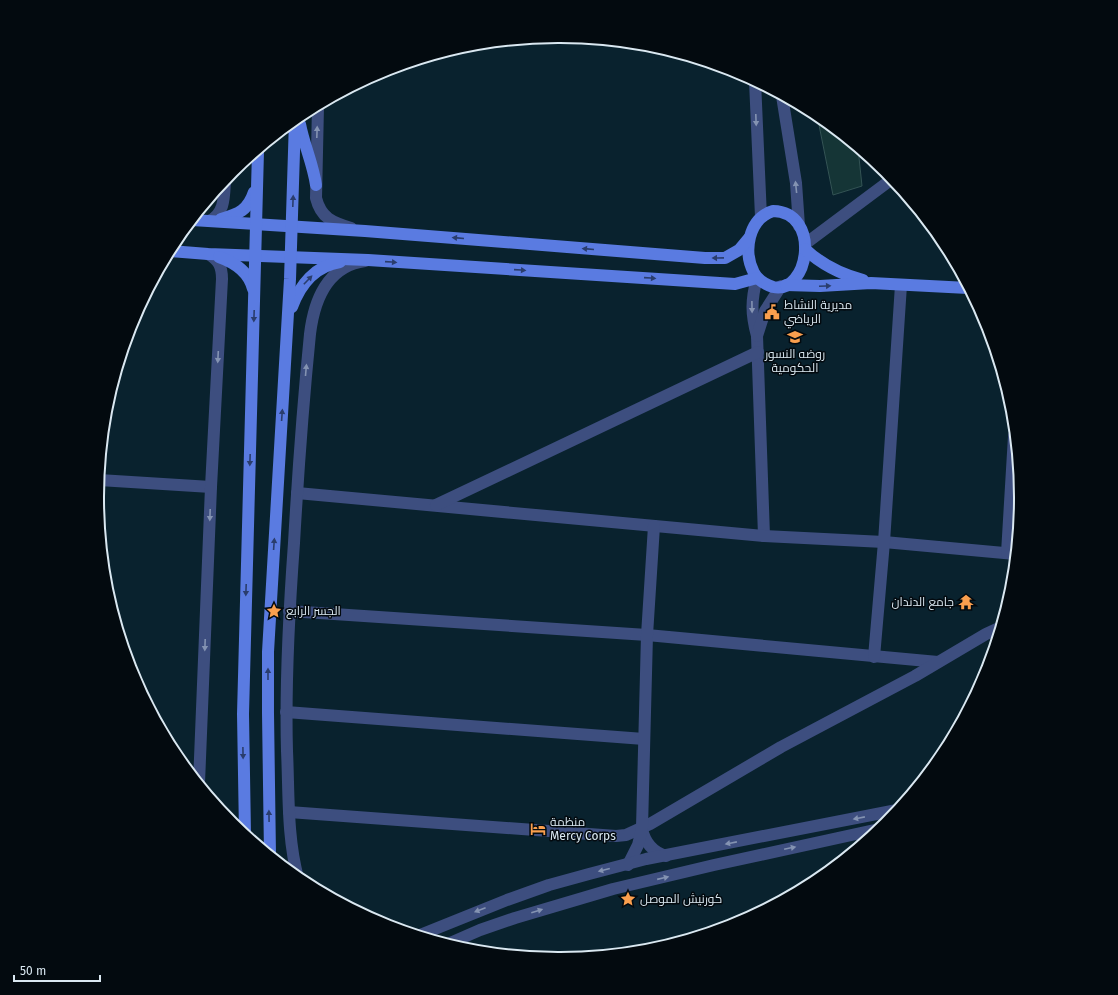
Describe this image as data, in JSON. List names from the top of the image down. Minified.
{"places":{"public building":["مديرية النشاط الرياضي"],"school or university":["روضه النسور الحكومية"],"temple":["جامع الدندان"],"place":["الجسر الرابع","كورنيش الموصل"],"hotel":["منظمة Mercy Corps"]},"scale_bar":"50 m"}
